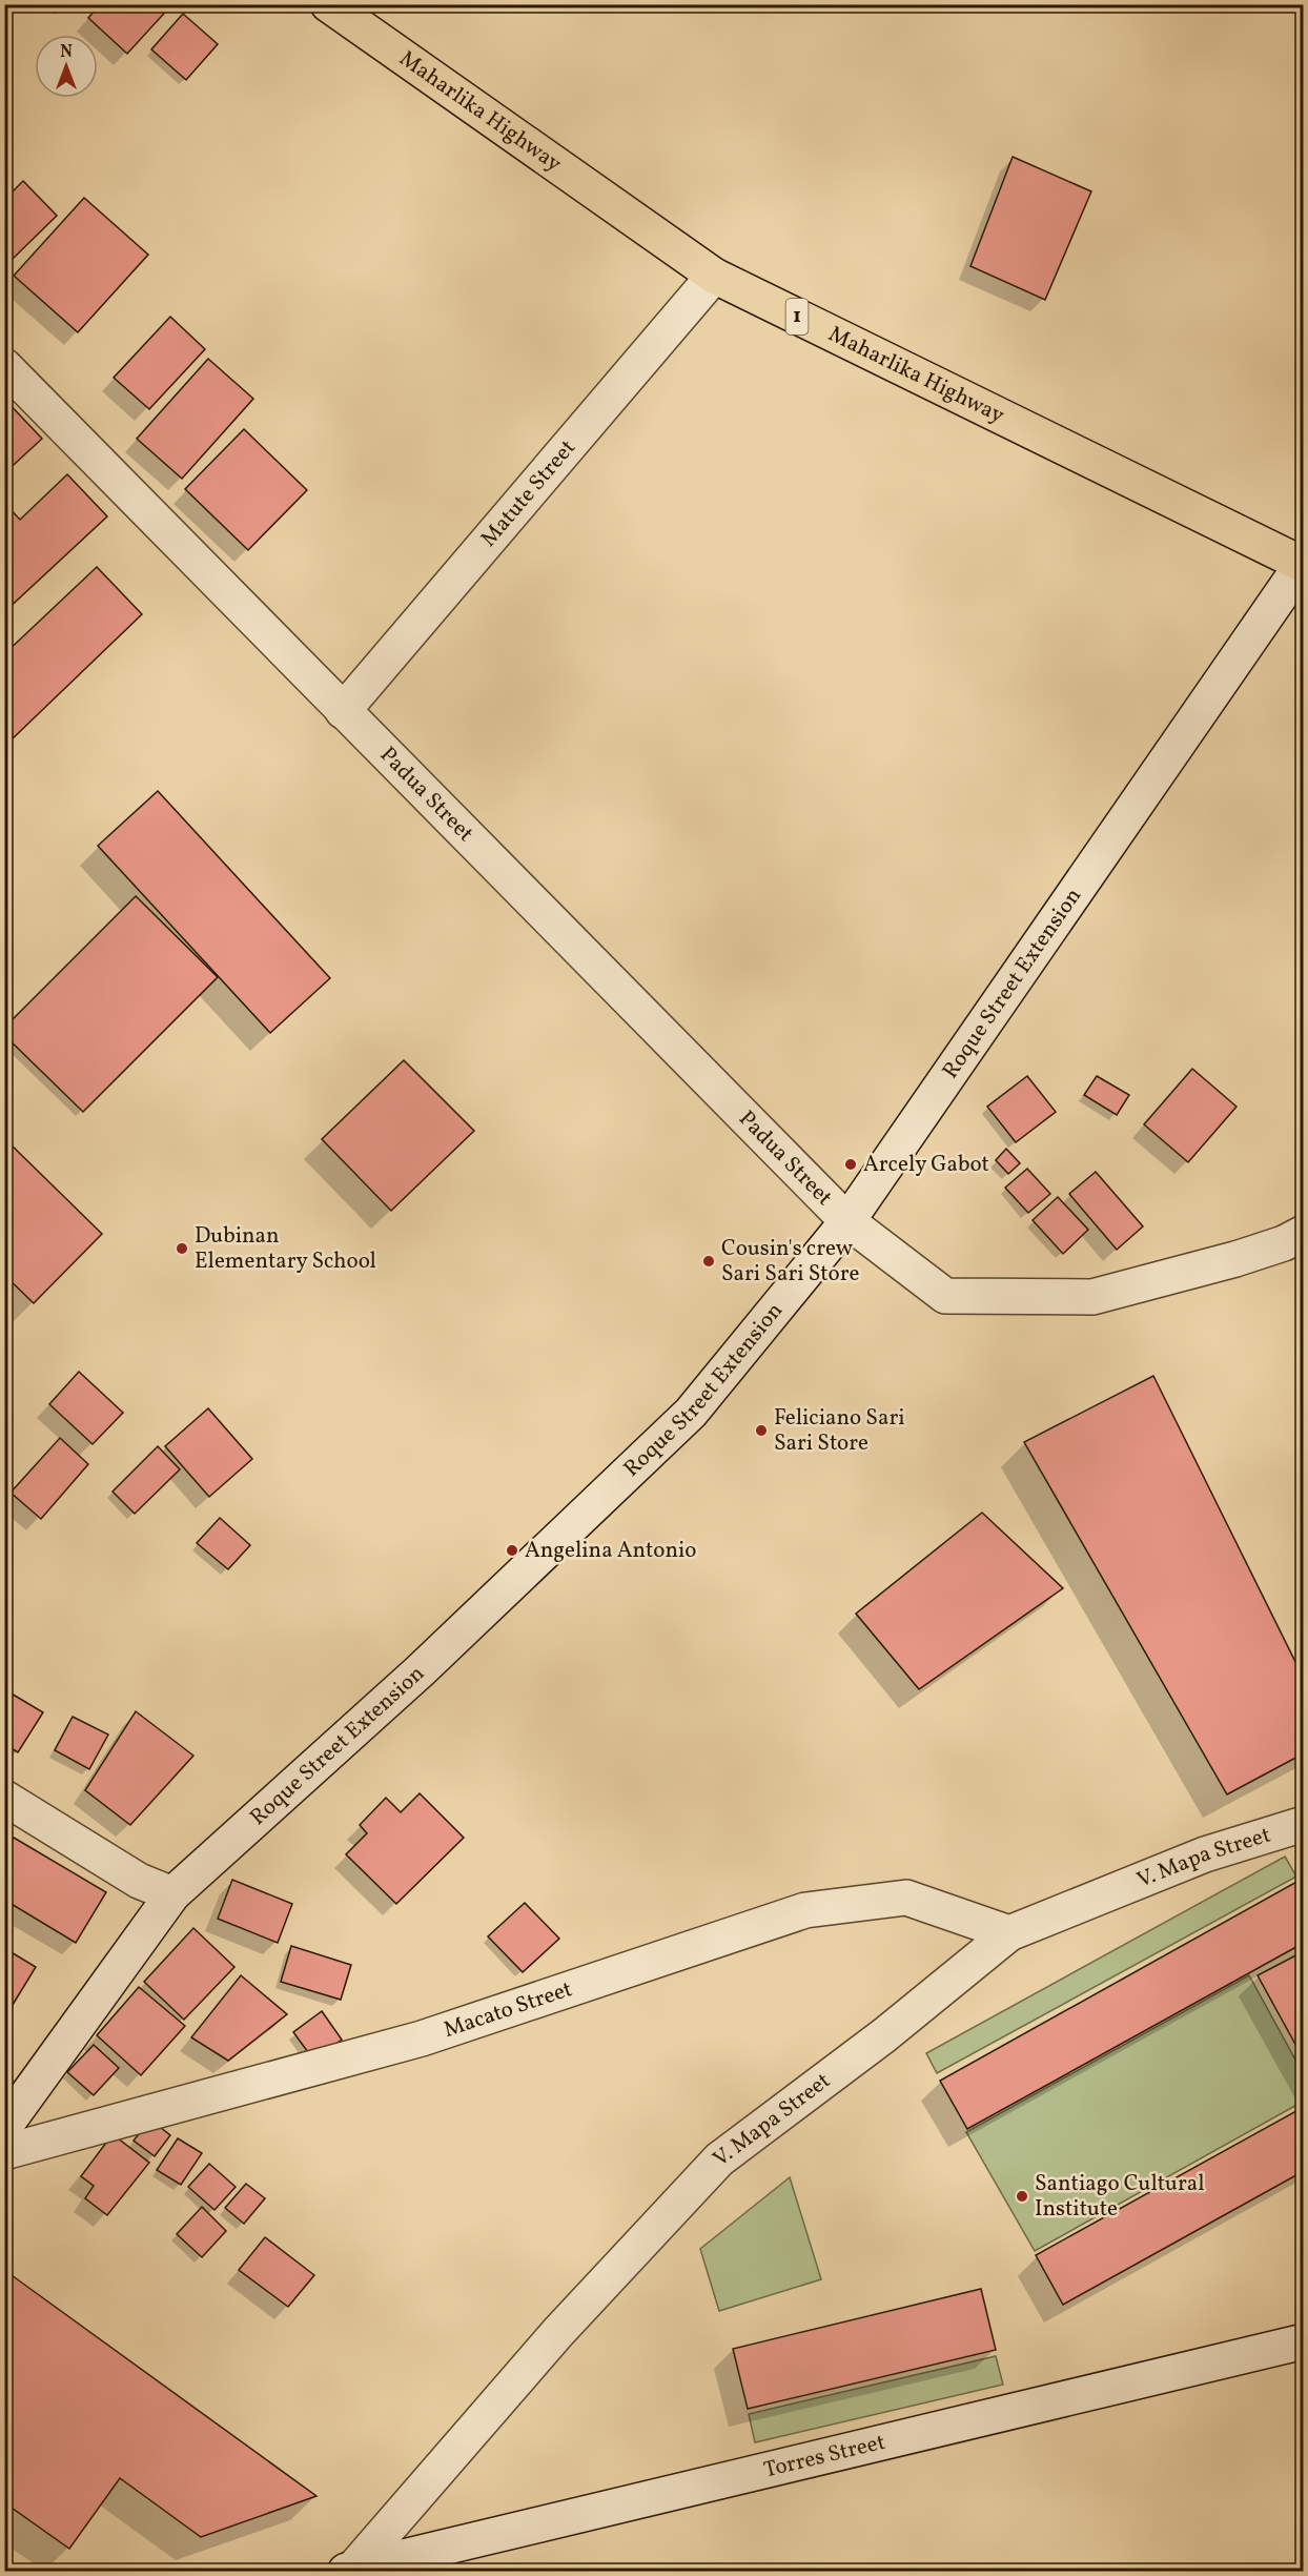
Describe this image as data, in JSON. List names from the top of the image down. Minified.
{"streets":{"main road":["Maharlika Highway","1"],"street":["Matute Street","Padua Street","Roque Street Extension","V. Mapa Street","Macato Street","Torres Street"]},"crossings":[["Maharlika Highway","Matute Street"],["Maharlika Highway","Roque Street Extension"],["Matute Street","Padua Street"],["Padua Street","Roque Street Extension"],["V. Mapa Street","Macato Street"],["V. Mapa Street","Torres Street"]],"places":["Arcely Gabot","Dubinan Elementary School","Cousin's crew Sari Sari Store","Feliciano Sari Sari Store","Angelina Antonio","Santiago Cultural Institute"],"north":"top"}
